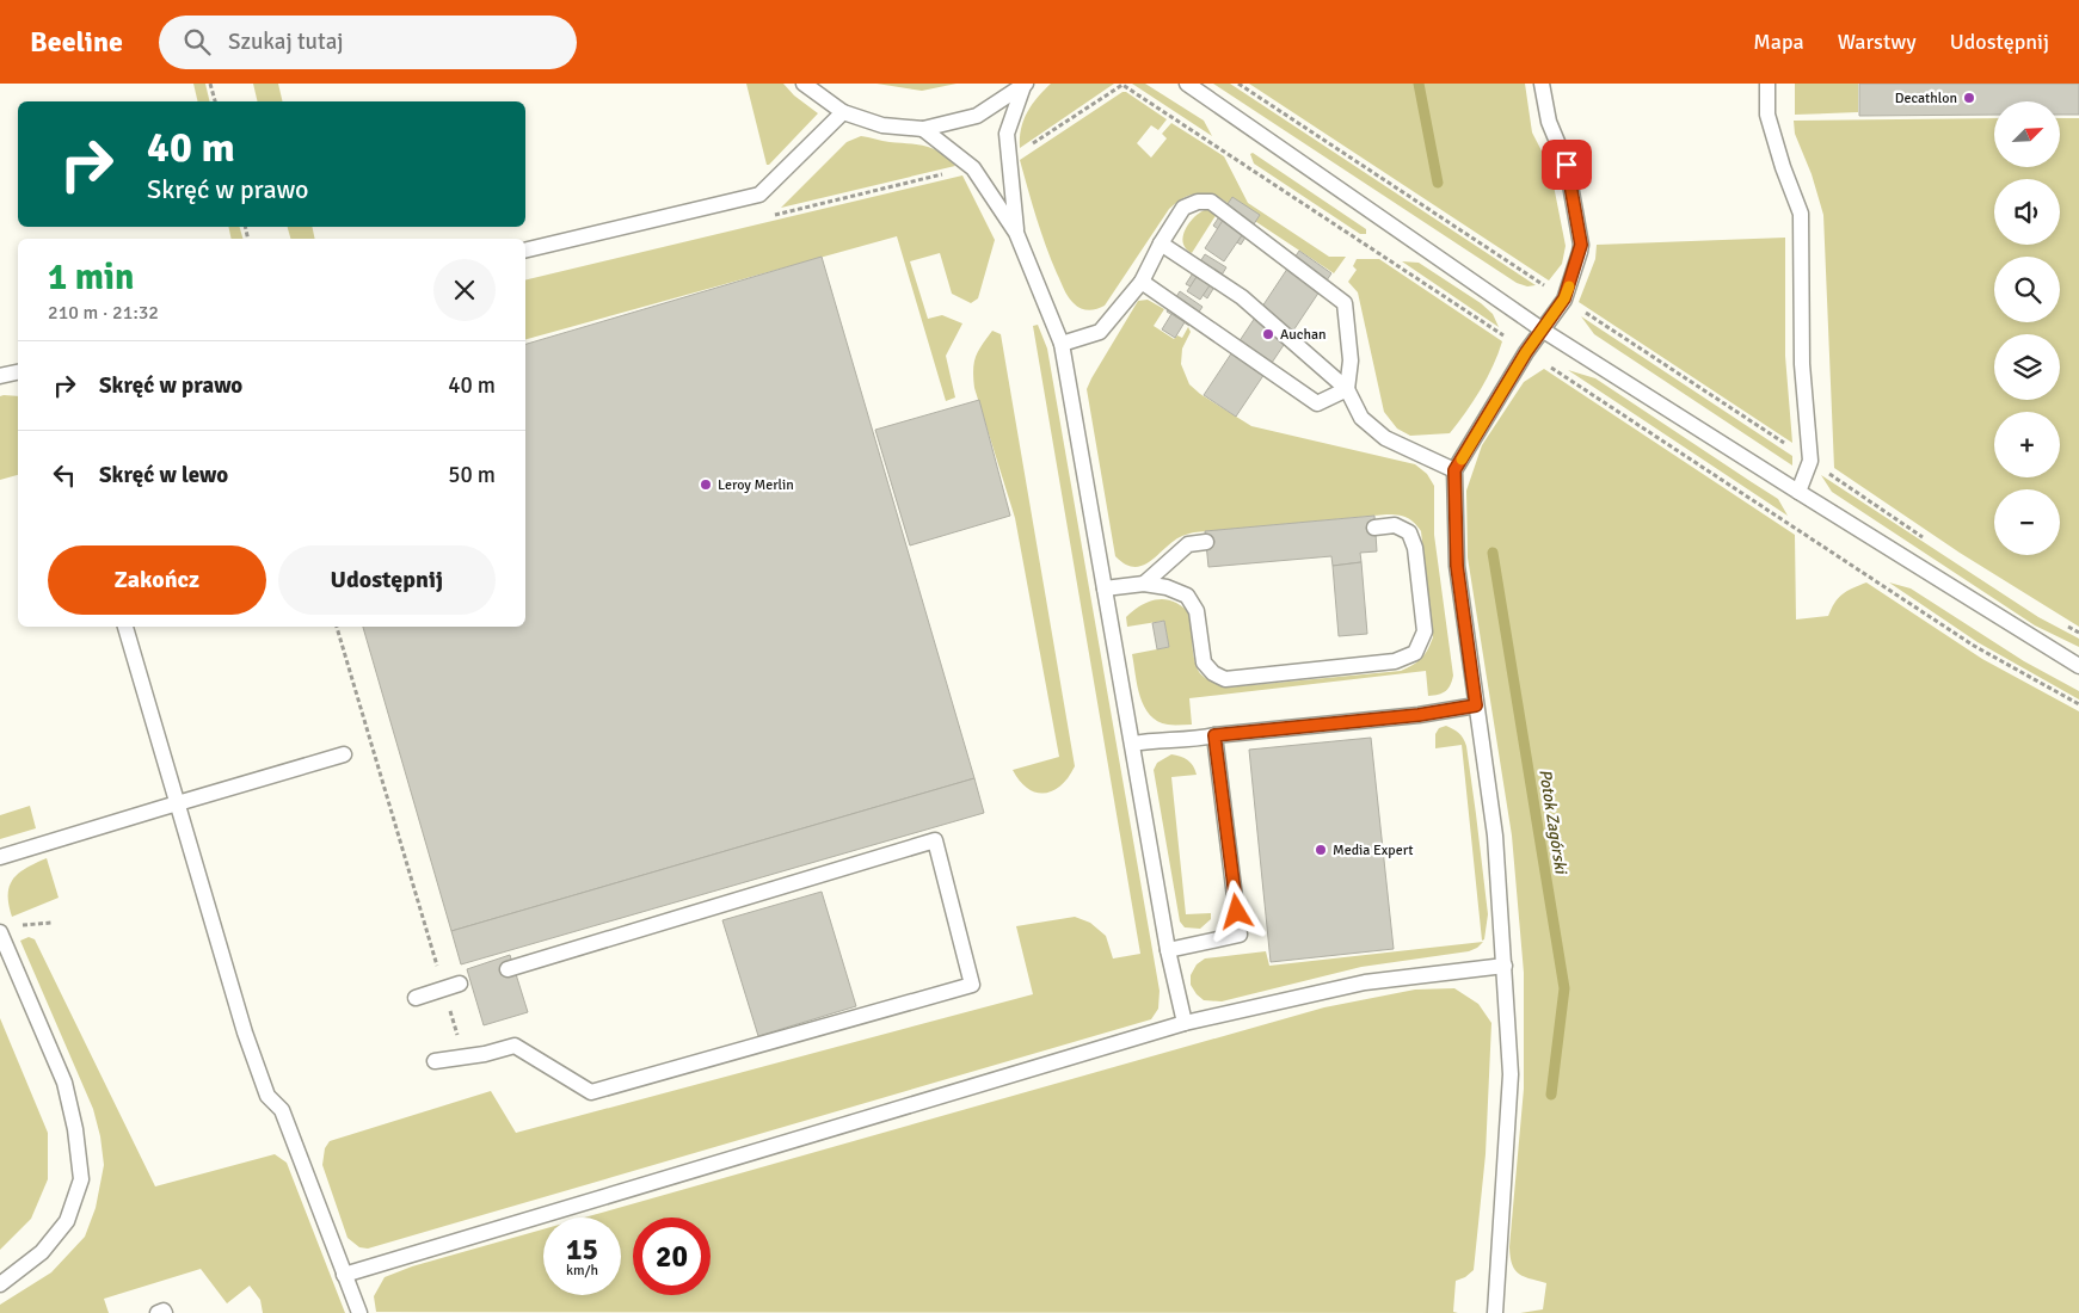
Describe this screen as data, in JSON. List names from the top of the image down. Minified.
{"water":["Potok Zagórski"],"places":["Decathlon","Auchan","Leroy Merlin","Media Expert"],"north":"top right","page":{"header":"Beeline","search":"Szukaj tutaj","nav":["Mapa","Warstwy","Udostępnij"],"map_buttons":["+","−"],"turn":["40 m","Skręć w prawo"],"heading":["1 min","210 m · 21:32"],"list":[{"name":"Skręć w prawo","value":"40 m"},{"name":"Skręć w lewo","value":"50 m"}],"buttons":["Zakończ","Udostępnij"],"speed":"15 km/h","limit":"20"}}
